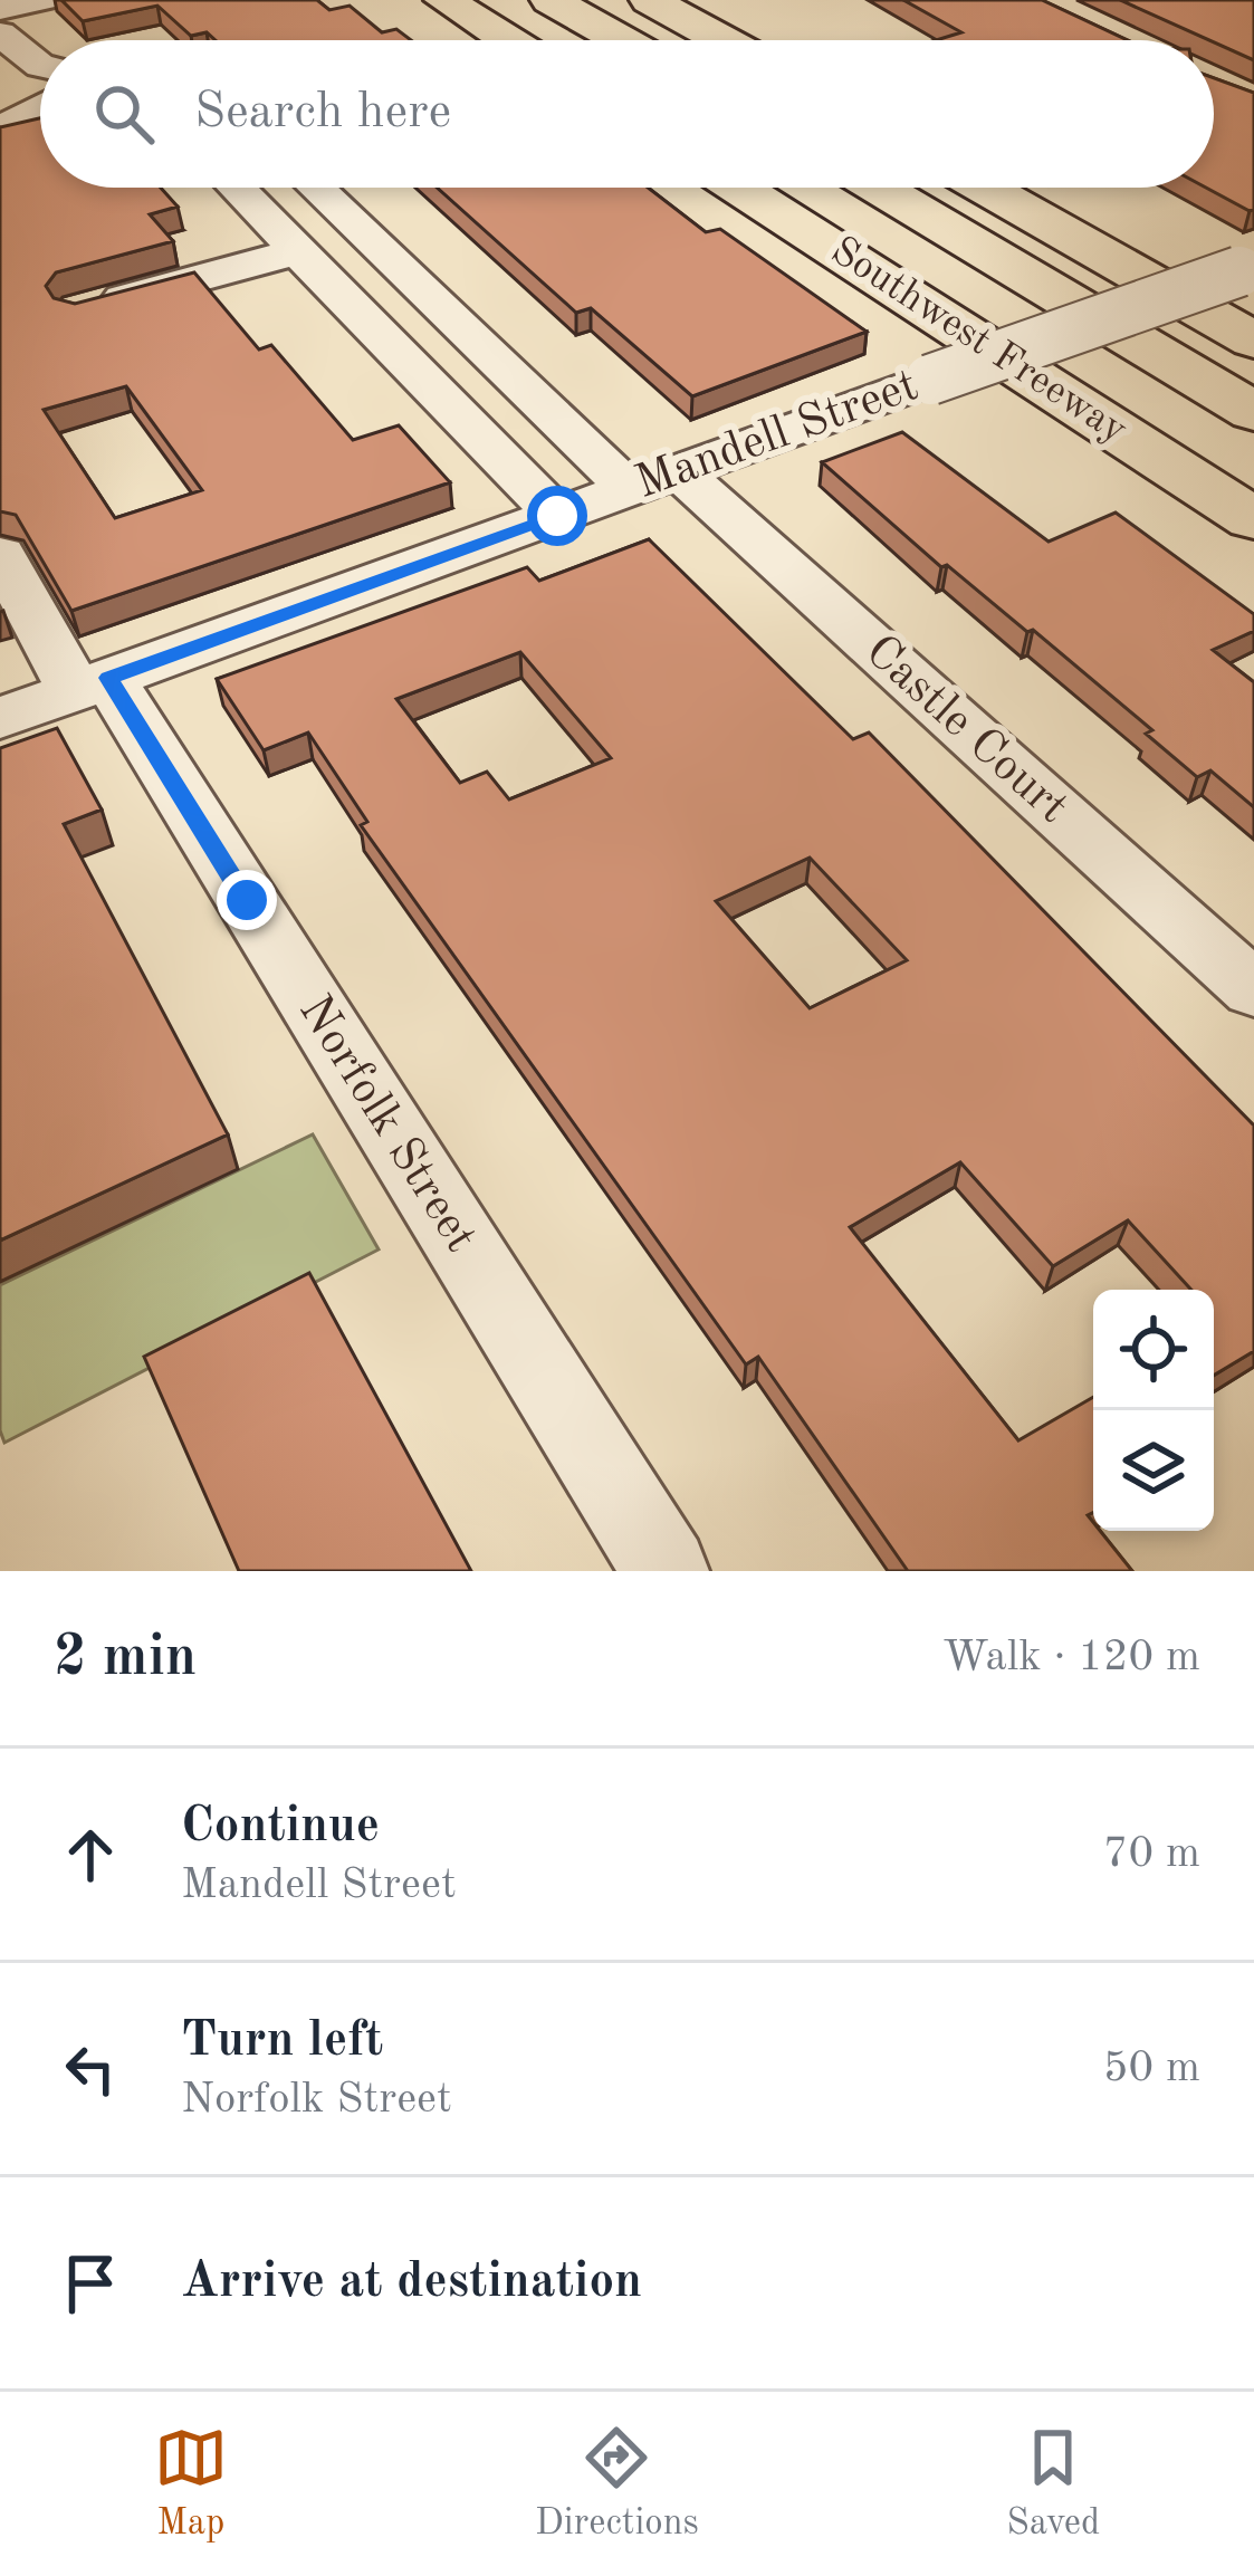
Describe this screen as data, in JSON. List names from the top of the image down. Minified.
{"streets":{"highway":["Southwest Freeway"],"street":["Mandell Street","Castle Court","Norfolk Street"]},"crossings":[["Mandell Street","Castle Court"],["Mandell Street","Norfolk Street"]],"page":{"search":"Search here","heading":["2 min","Walk · 120 m"],"list":[["Continue","Mandell Street","70 m"],["Turn left","Norfolk Street","50 m"],"Arrive at destination"],"nav":["Map","Directions","Saved"]}}
